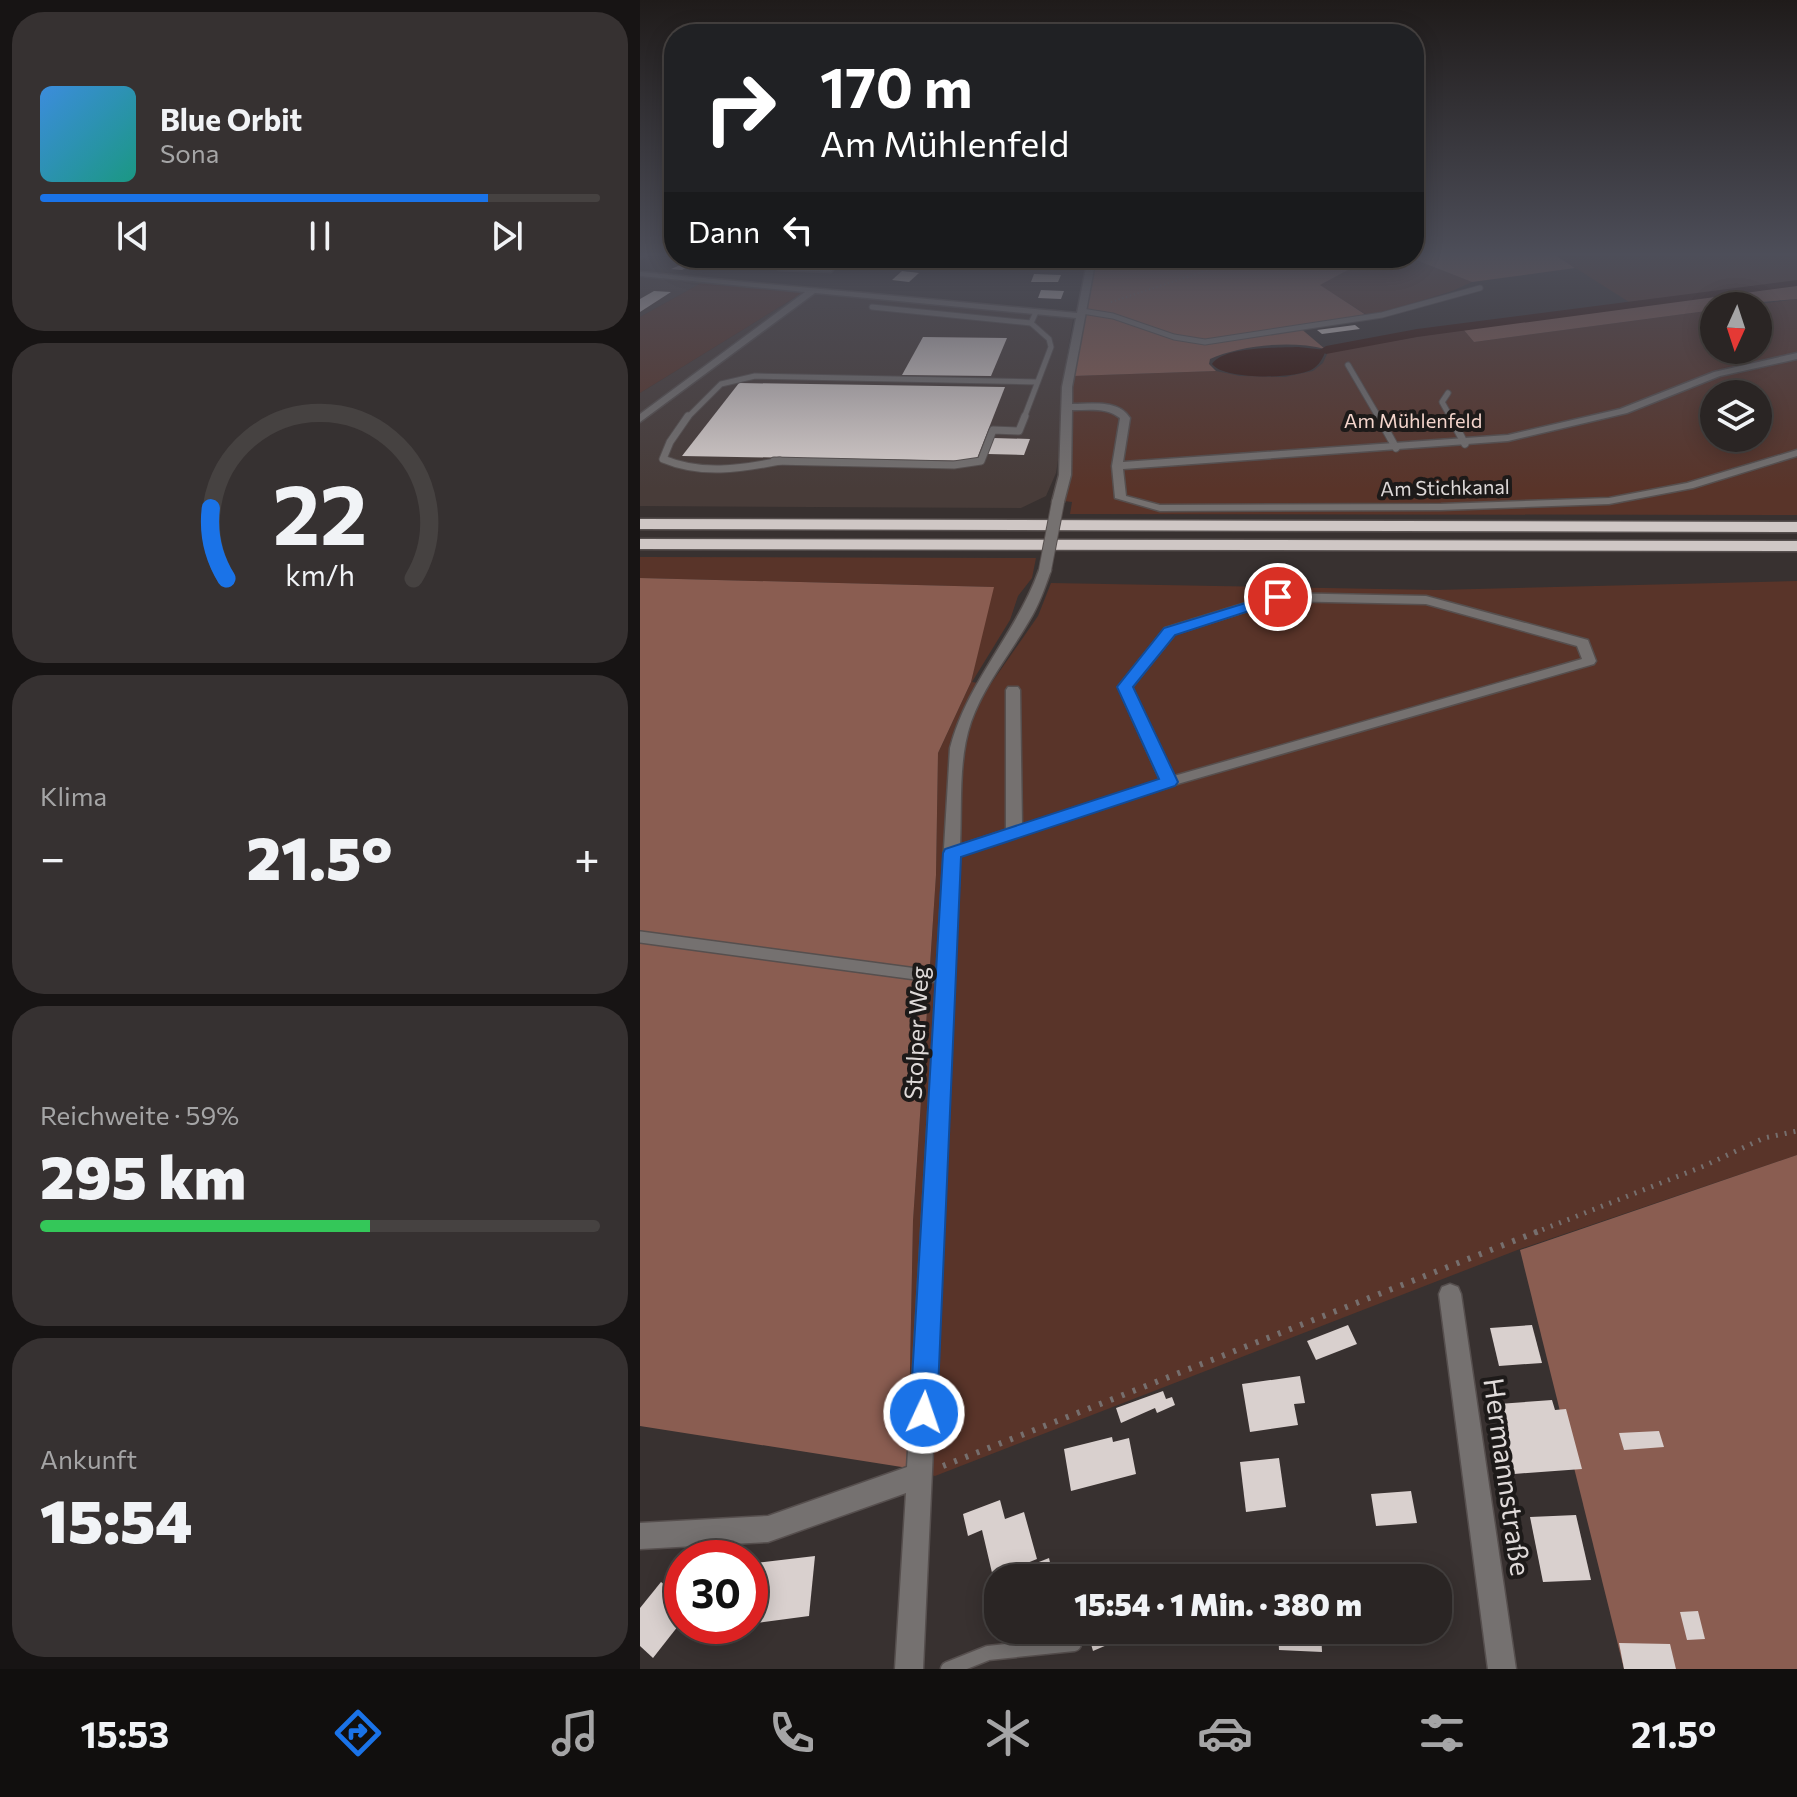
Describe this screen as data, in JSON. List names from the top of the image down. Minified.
{"streets":{"street":["Am Stichkanal","Stolper Weg","Hermannstraße"]},"crossings":[["Am Stichkanal","Stolper Weg"]],"parks":["Am Mühlenfeld"],"north":"bottom","page":{"turn":["170 m","Am Mühlenfeld"],"song":["Blue Orbit","Sona"],"then":"Dann","tile":["Klima",["Reichweite · 59%","295 km"],["Ankunft","15:54"]],"heat":["−","21.5°","+"],"limit":"30","trip":"15:54 · 1 Min. · 380 m","tabs":["15:53","21.5°"],"gauge":["22","km/h"]}}
